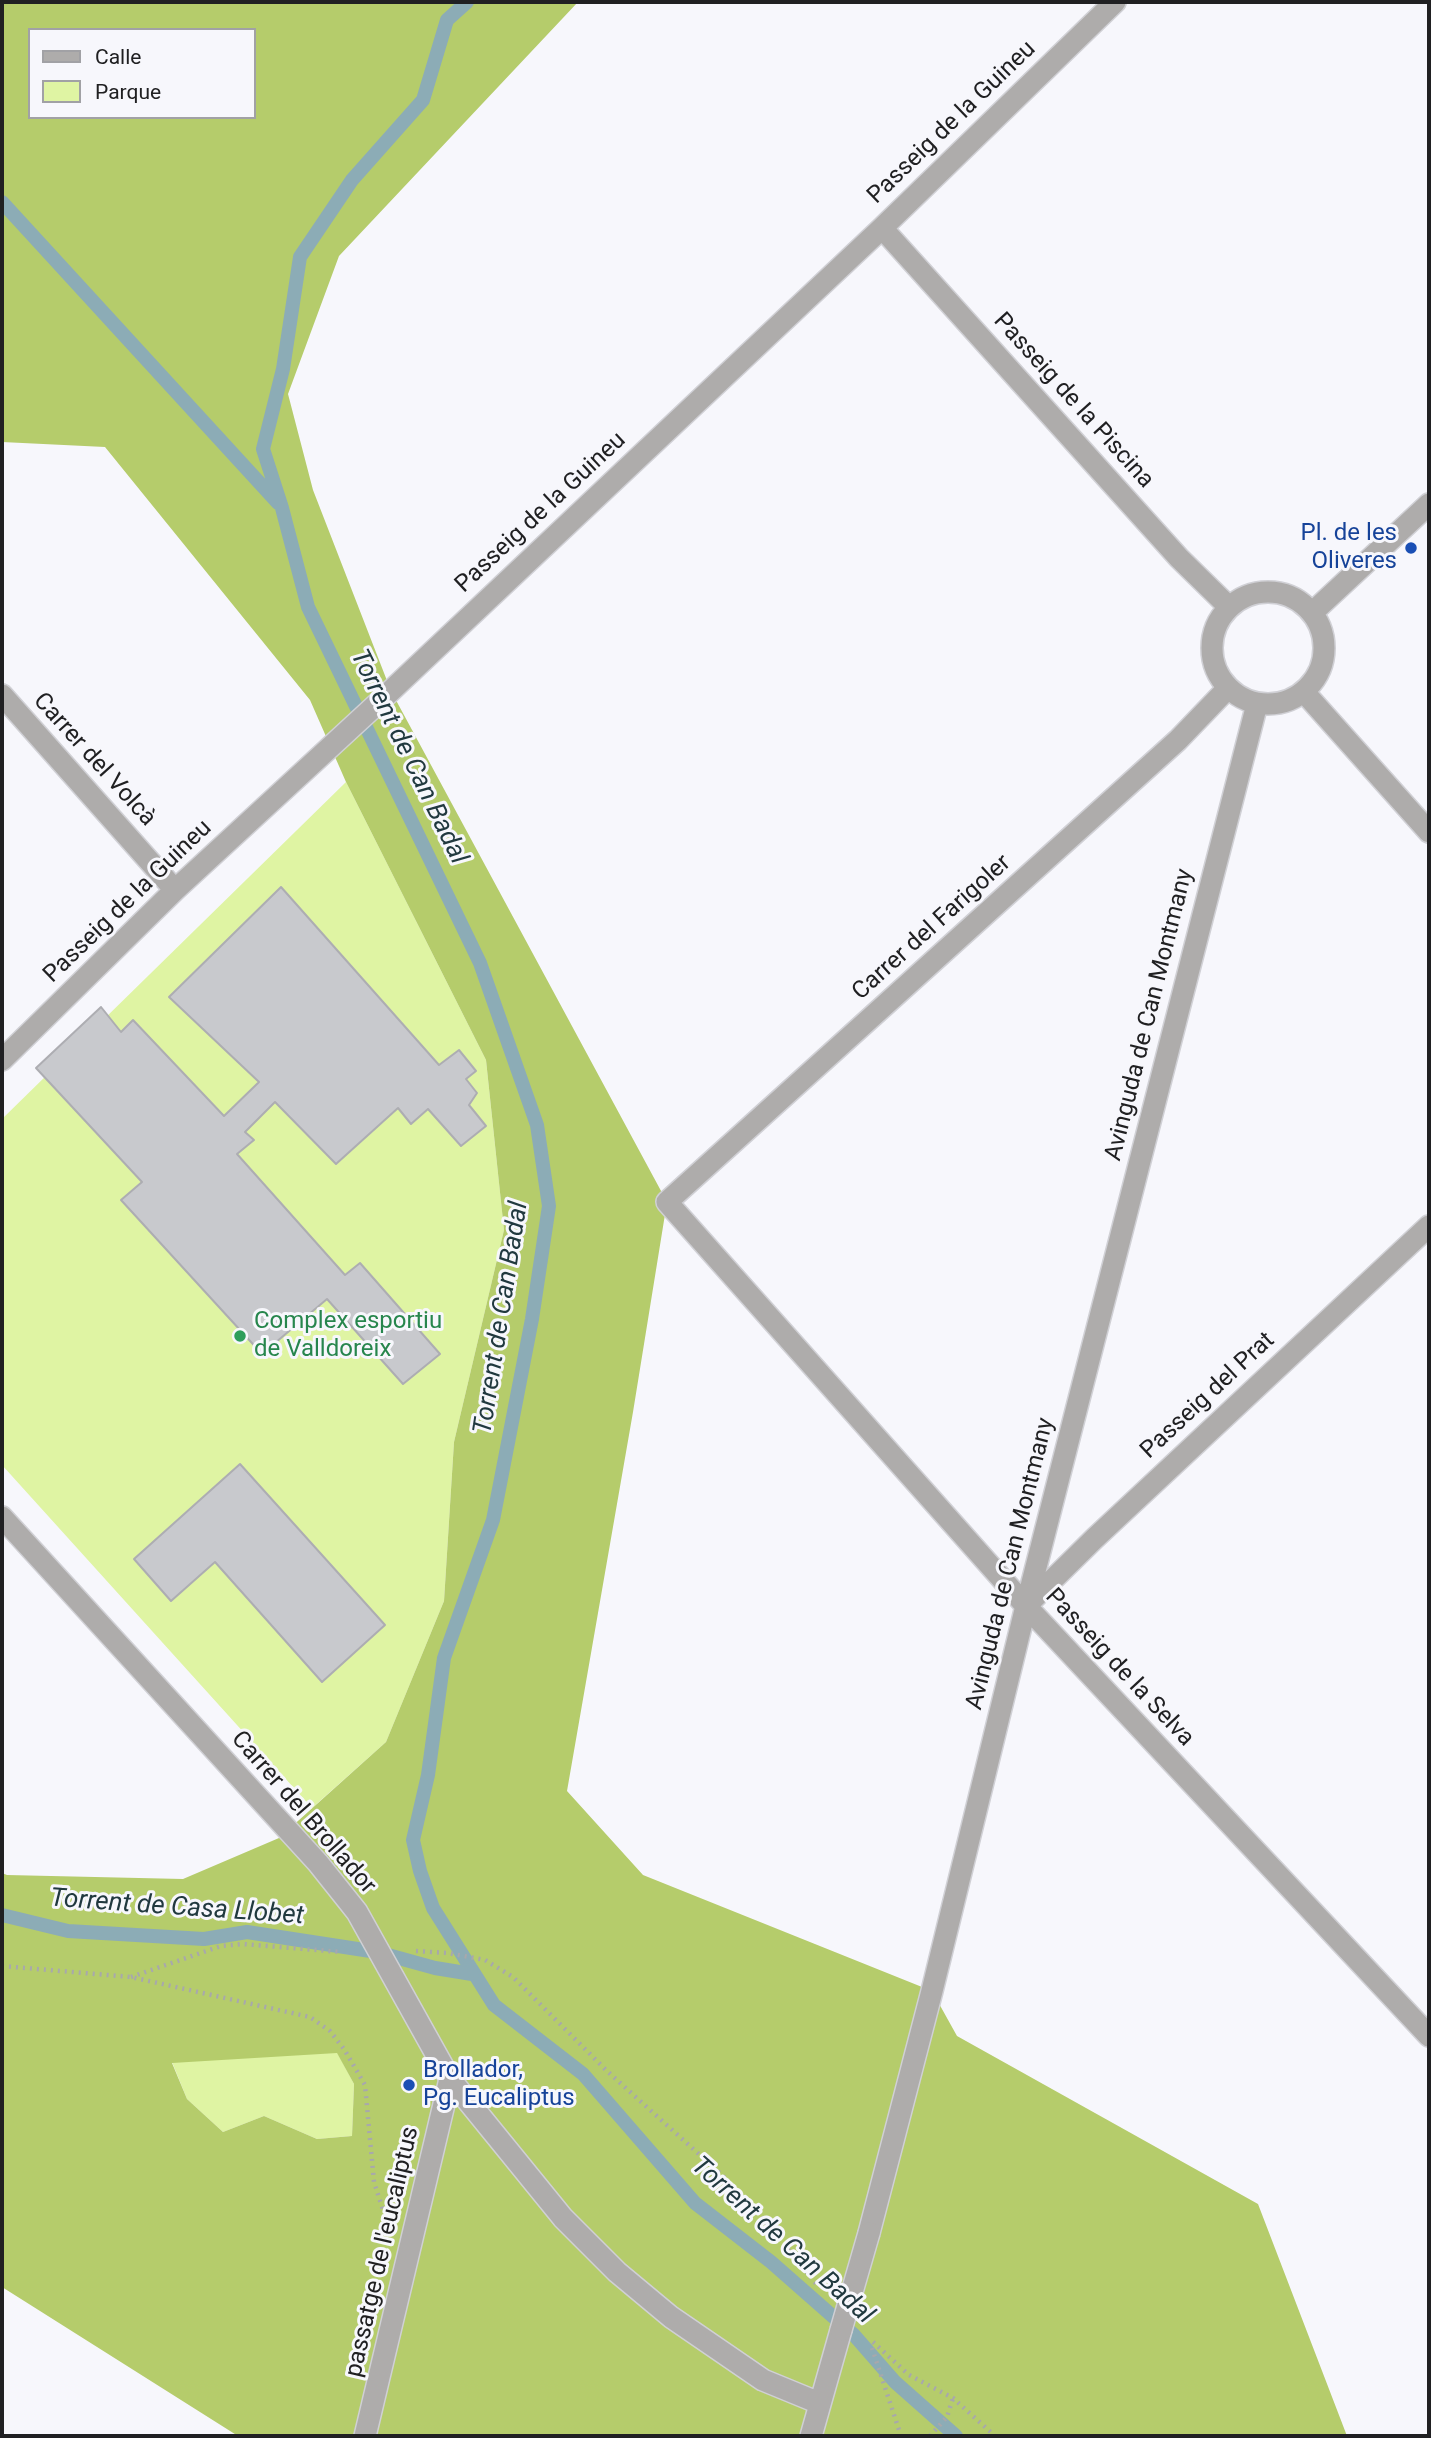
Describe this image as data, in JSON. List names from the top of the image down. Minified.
{"streets":{"street":["Passeig de la Guineu","Passeig de la Piscina","Carrer del Volcà","Carrer del Farigoler","Avinguda de Can Montmany","Passeig del Prat","Passeig de la Selva","Carrer del Brollador","passatge de l'eucaliptus"]},"crossings":[["Passeig de la Guineu","Passeig de la Piscina"],["Passeig de la Guineu","Carrer del Volcà"],["Passeig de la Piscina","Carrer del Farigoler"],["Passeig de la Piscina","Avinguda de Can Montmany"],["Carrer del Farigoler","Avinguda de Can Montmany"],["Carrer del Farigoler","Passeig de la Selva"],["Avinguda de Can Montmany","Passeig del Prat"],["Avinguda de Can Montmany","Passeig de la Selva"],["Avinguda de Can Montmany","Carrer del Brollador"],["Passeig del Prat","Passeig de la Selva"],["Carrer del Brollador","passatge de l'eucaliptus"]],"water":["Torrent de Can Badal","Torrent de Casa Llobet"],"places":["Pl. de les Oliveres","Complex esportiu de Valldoreix","Brollador, Pg. Eucaliptus"],"legend":["Calle","Parque"]}
